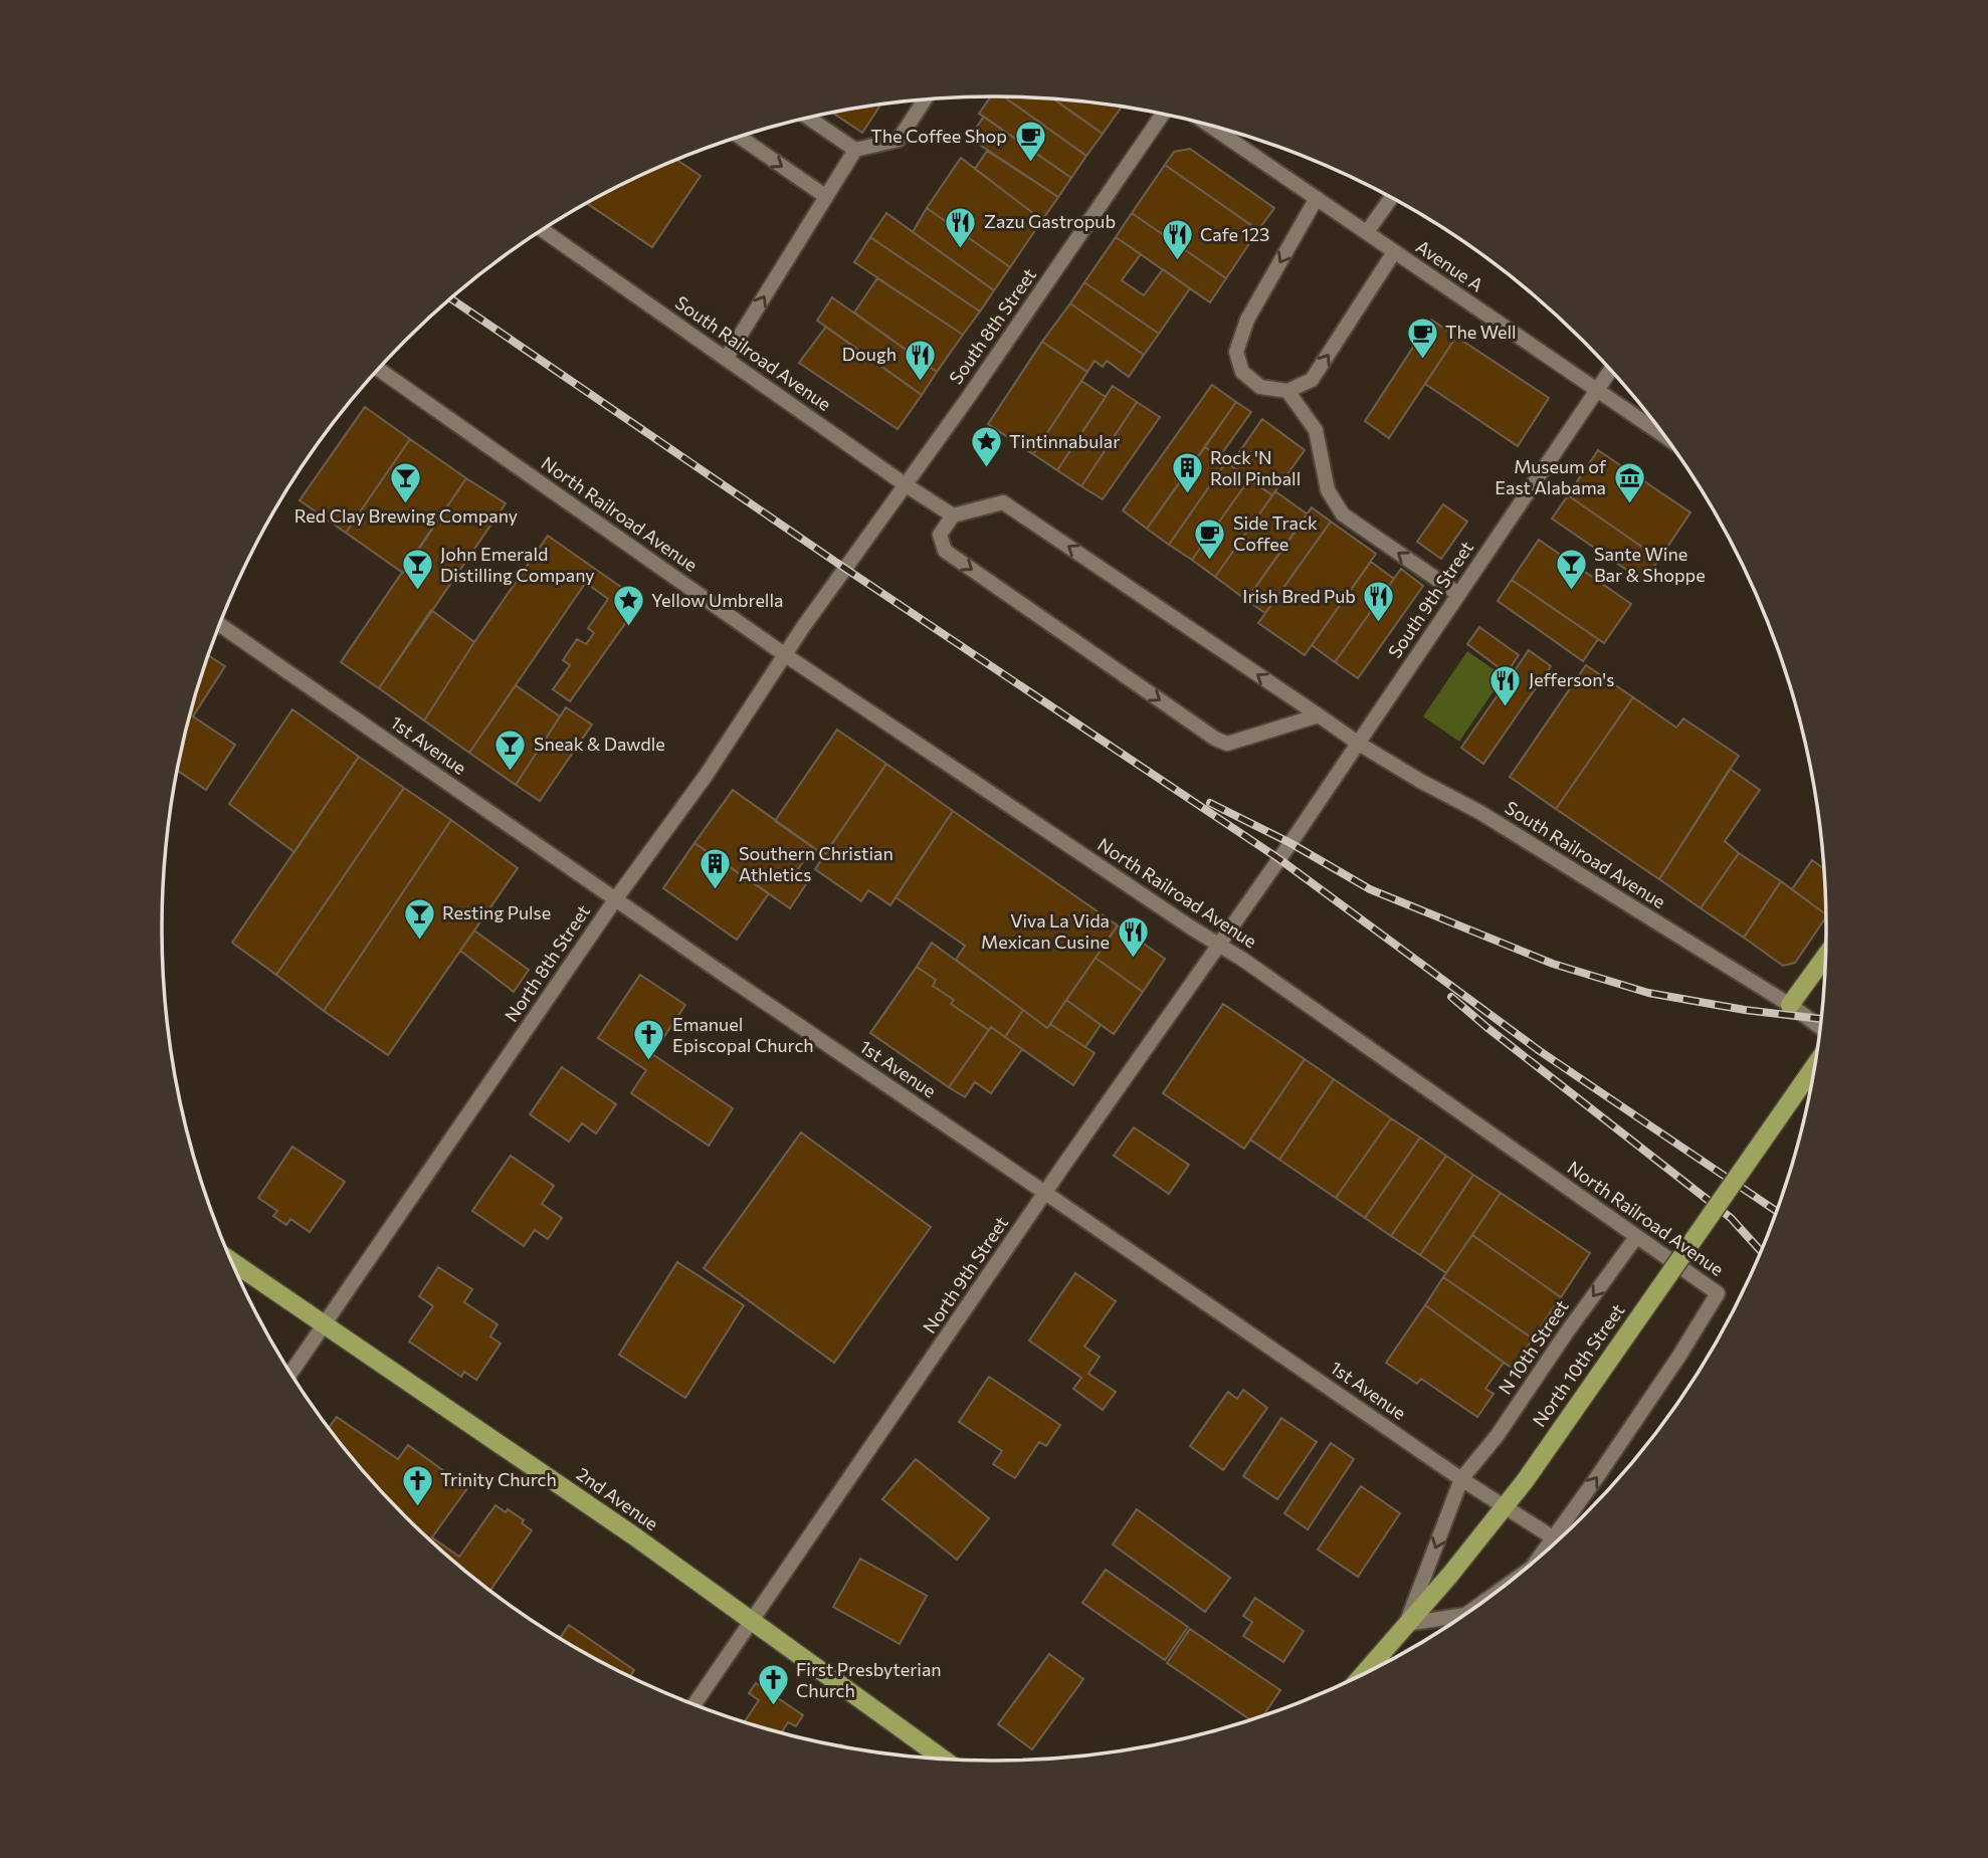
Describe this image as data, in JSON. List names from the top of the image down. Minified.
{"streets":{"main road":["North 10th Street","2nd Avenue"],"street":["Avenue A","South 8th Street","South Railroad Avenue","North Railroad Avenue","South 9th Street","1st Avenue","North 8th Street","North 9th Street","N 10th Street"]},"crossings":[["Avenue A","South 9th Street"],["South 8th Street","South Railroad Avenue"],["South 8th Street","North 8th Street"],["South Railroad Avenue","South 9th Street"],["North Railroad Avenue","1st Avenue"],["North Railroad Avenue","North 8th Street"],["North Railroad Avenue","North 9th Street"],["North Railroad Avenue","N 10th Street"],["North Railroad Avenue","North 10th Street"],["South 9th Street","North 9th Street"],["1st Avenue","North 8th Street"],["1st Avenue","North 9th Street"],["1st Avenue","N 10th Street"],["1st Avenue","North 10th Street"],["North 8th Street","2nd Avenue"],["North 9th Street","2nd Avenue"],["N 10th Street","North 10th Street"]],"one_way":["N 10th Street"],"places":{"cafe":["The Coffee Shop","The Well","Side Track Coffee"],"restaurant":["Zazu Gastropub","Cafe 123","Dough","Irish Bred Pub","Jefferson's","Viva La Vida Mexican Cusine"],"place":["Tintinnabular","Yellow Umbrella"],"building":["Rock 'N Roll Pinball","Southern Christian Athletics"],"museum":["Museum of East Alabama"],"bar":["Red Clay Brewing Company","John Emerald Distilling Company","Sante Wine Bar & Shoppe","Sneak & Dawdle","Resting Pulse"],"church":["Emanuel Episcopal Church","Trinity Church","First Presbyterian Church"]}}
